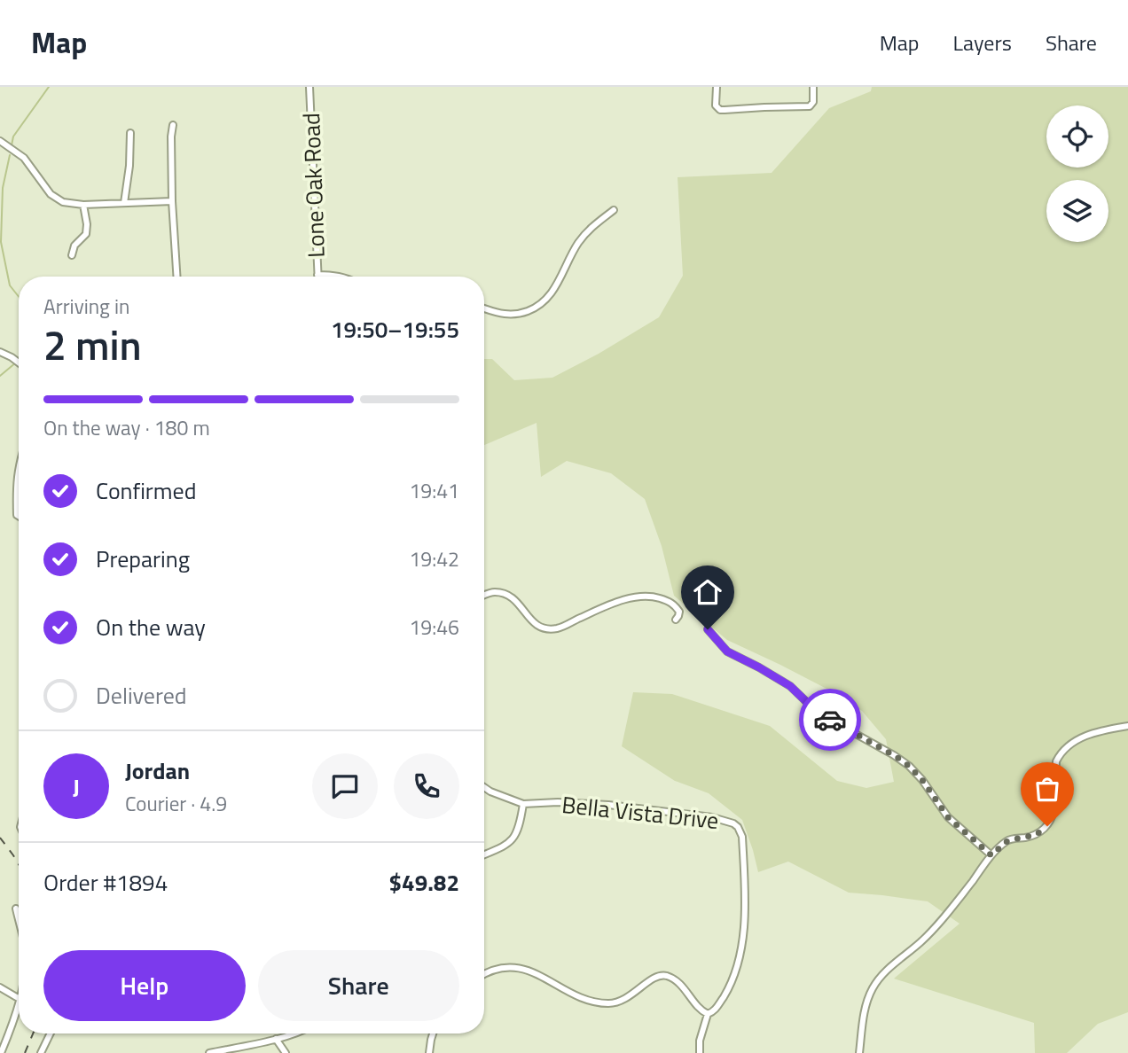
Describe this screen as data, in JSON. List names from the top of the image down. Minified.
{"streets":{"street":["Lone Oak Road","Bella Vista Drive"]},"page":{"header":"Map","nav":["Map","Layers","Share"],"heading":["2 min","Arriving in","19:50–19:55"],"panel":["Jordan","Courier · 4.9","Order #1894","$49.82"],"bar":"On the way · 180 m","list":[["Confirmed","19:41"],["Preparing","19:42"],["On the way","19:46"],"Delivered"],"round":"J","buttons":["Help","Share"]}}
